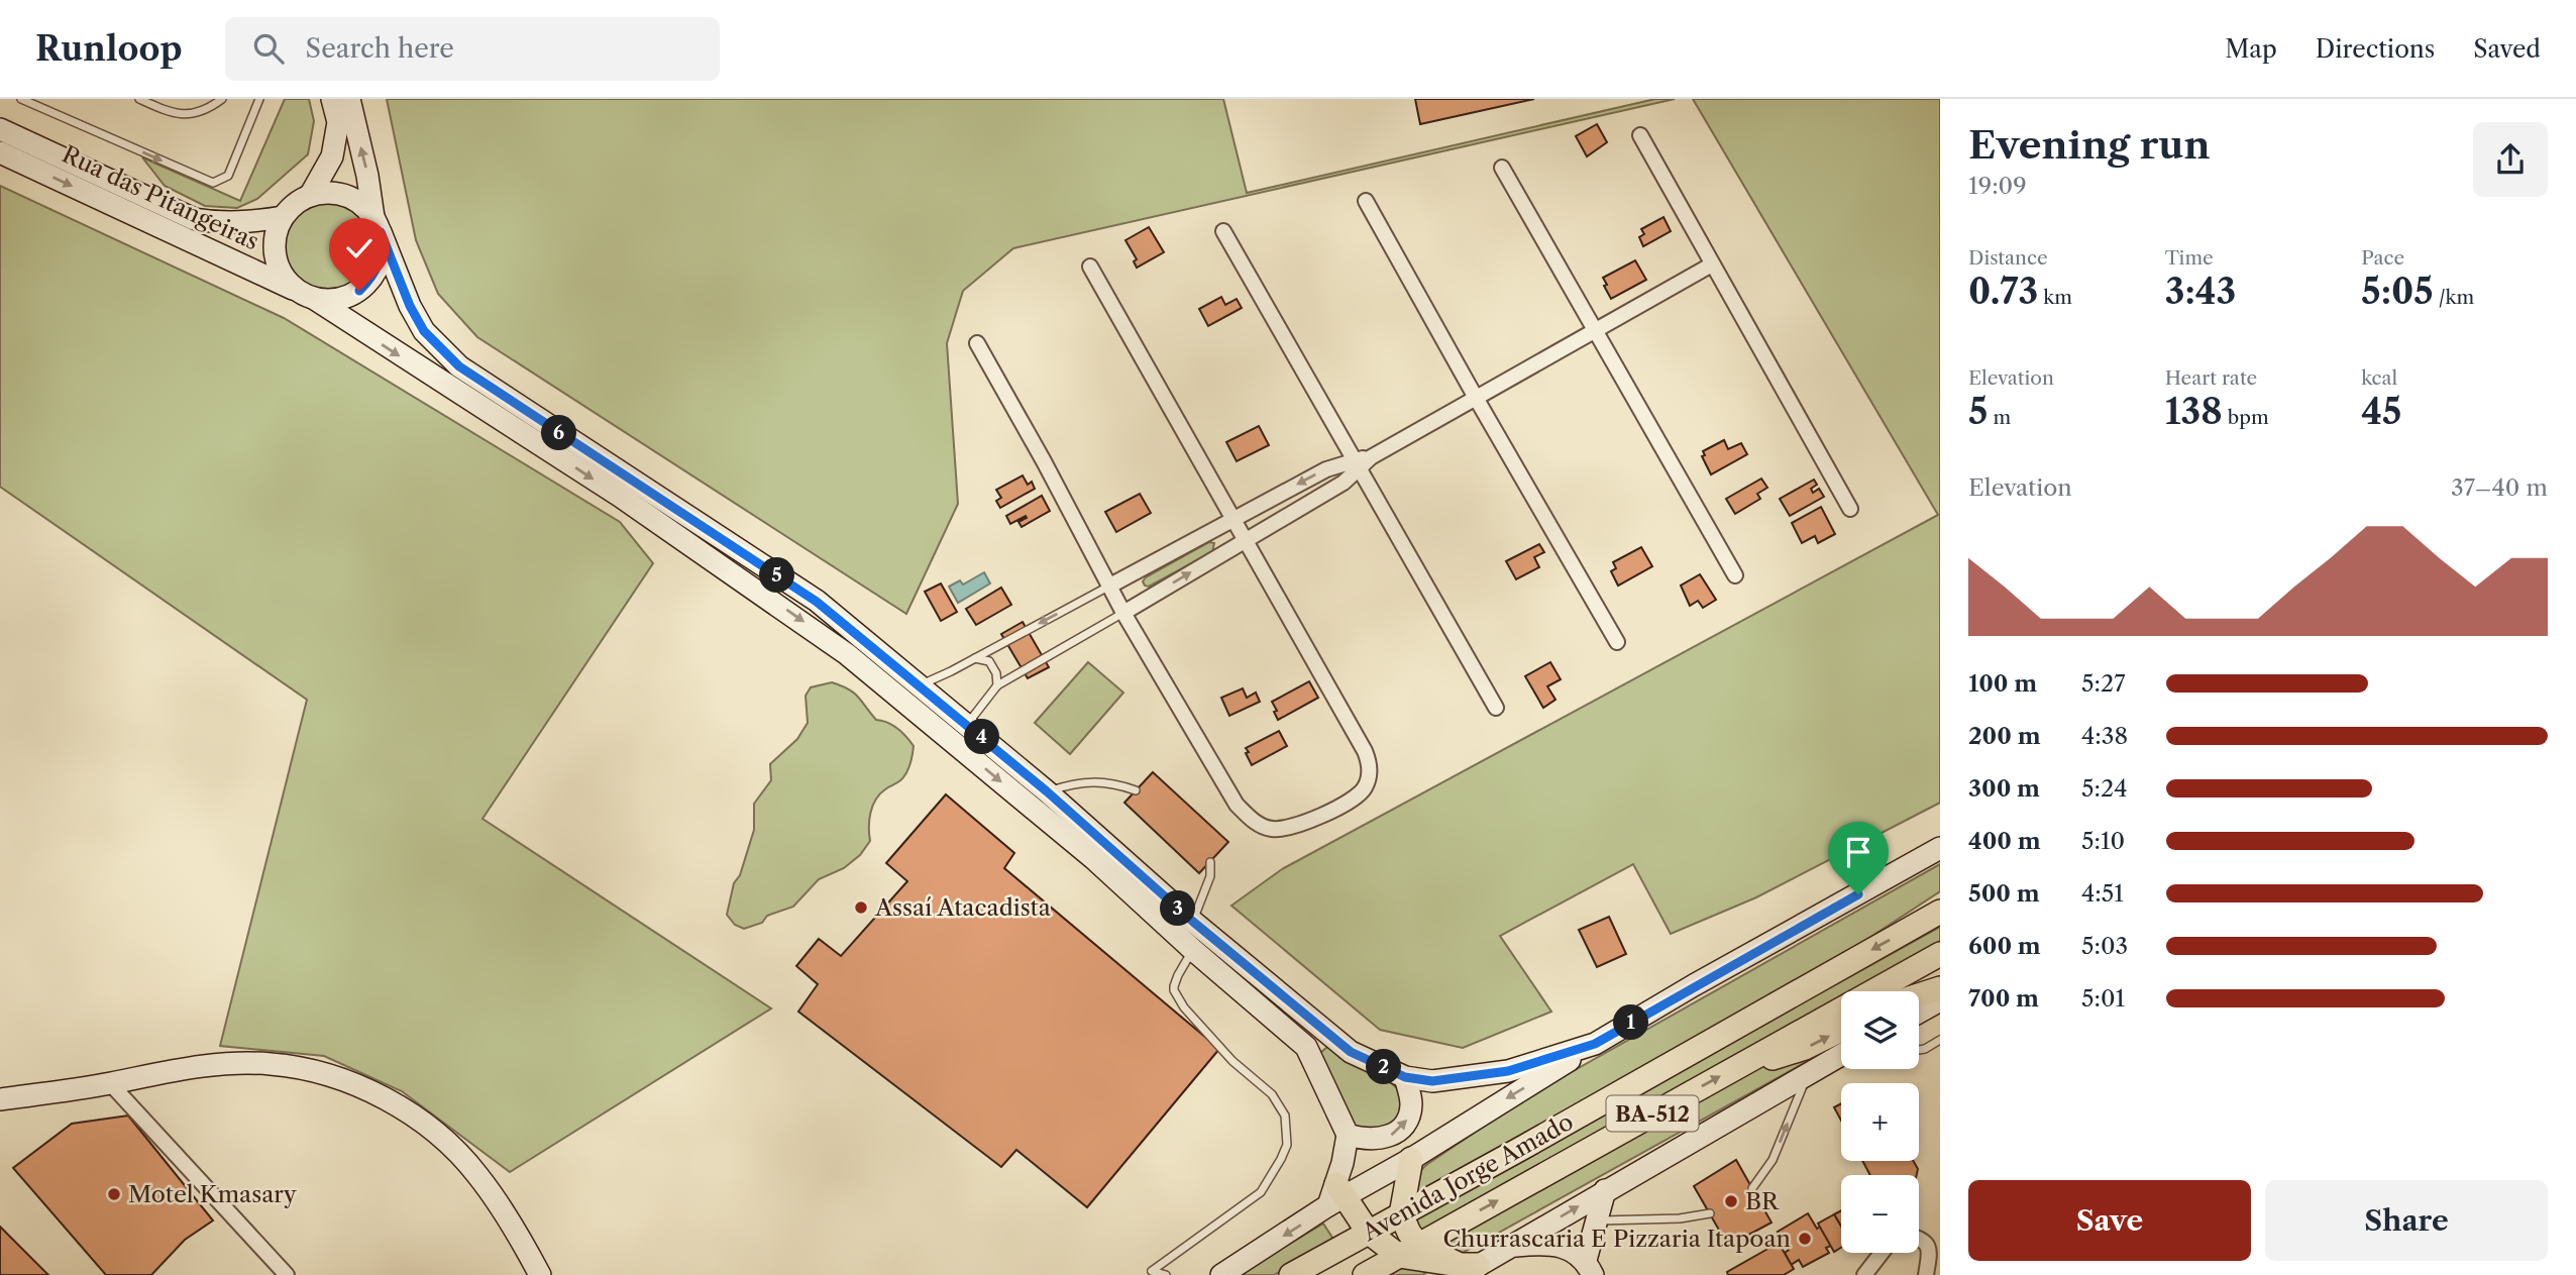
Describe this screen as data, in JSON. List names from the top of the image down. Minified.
{"streets":{"main road":["BA-512","Avenida Jorge Amado"],"street":["Rua das Pitangeiras"]},"places":["Assaí Atacadista","Motel Kmasary","BR","Churrascaria E Pizzaria Itapoan"],"page":{"header":"Runloop","search":"Search here","nav":["Map","Directions","Saved"],"heading":["Evening run","19:09"],"stats":[["Distance","0.73 km"],["Time","3:43"],["Pace","5:05 /km"],["Elevation","5 m"],["Heart rate","138 bpm"],["kcal","45"]],"pins":["6","5","4","3","1","2"],"chart":["Elevation","37–40 m"],"list":[{"name":"100 m","note":"5:27"},{"name":"200 m","note":"4:38"},{"name":"300 m","note":"5:24"},{"name":"400 m","note":"5:10"},{"name":"500 m","note":"4:51"},{"name":"600 m","note":"5:03"},{"name":"700 m","note":"5:01"}],"map_buttons":["+","−"],"buttons":["Save","Share"]}}
